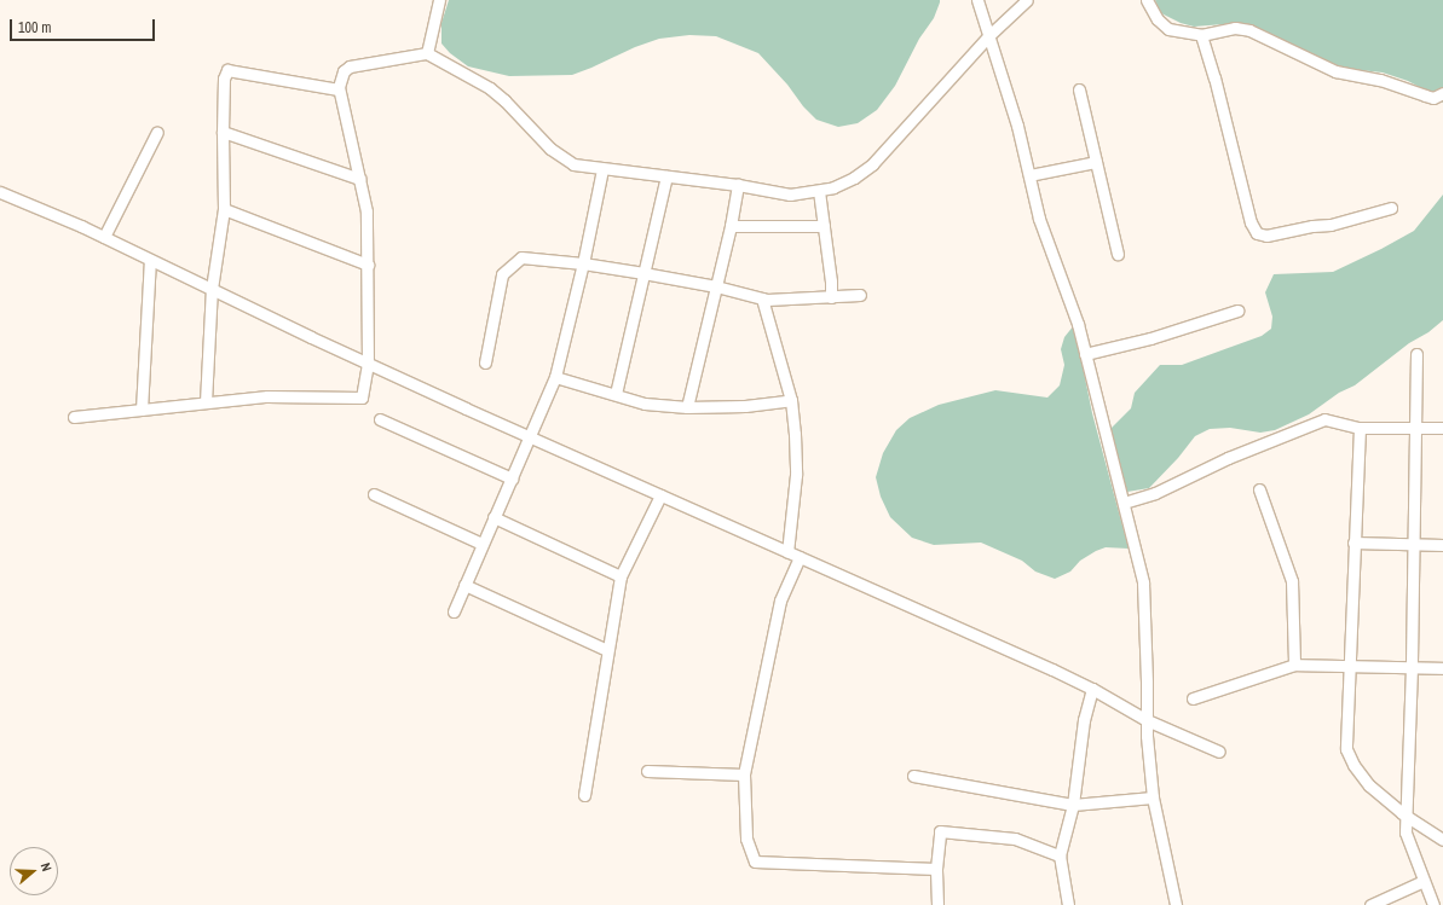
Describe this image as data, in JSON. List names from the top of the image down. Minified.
{"scale_bar":"100 m","north":"right"}
